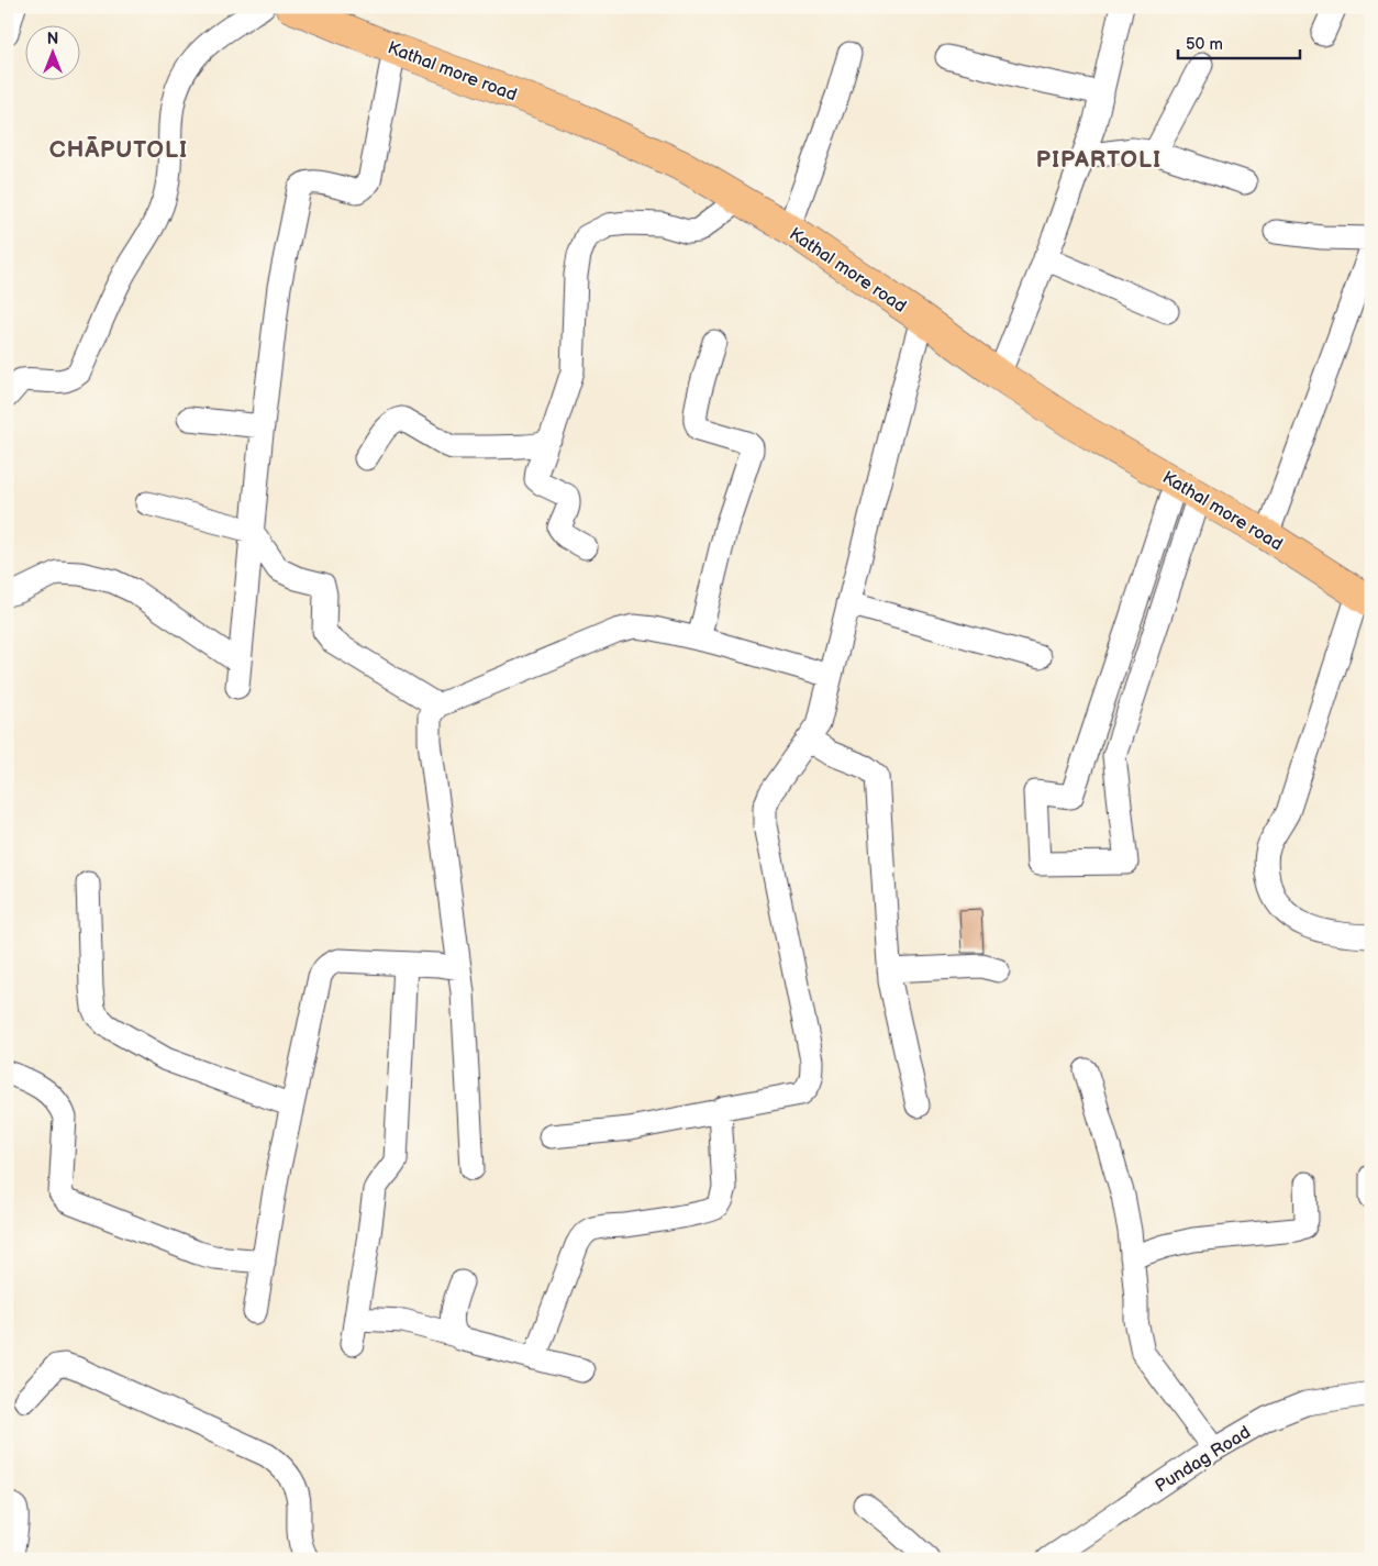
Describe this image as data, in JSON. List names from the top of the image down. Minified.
{"streets":{"main road":["Kathal more road"],"street":["Pundag Road"]},"districts":["CHĀPUTOLI","PIPARTOLI"],"scale_bar":"50 m","north":"top"}
